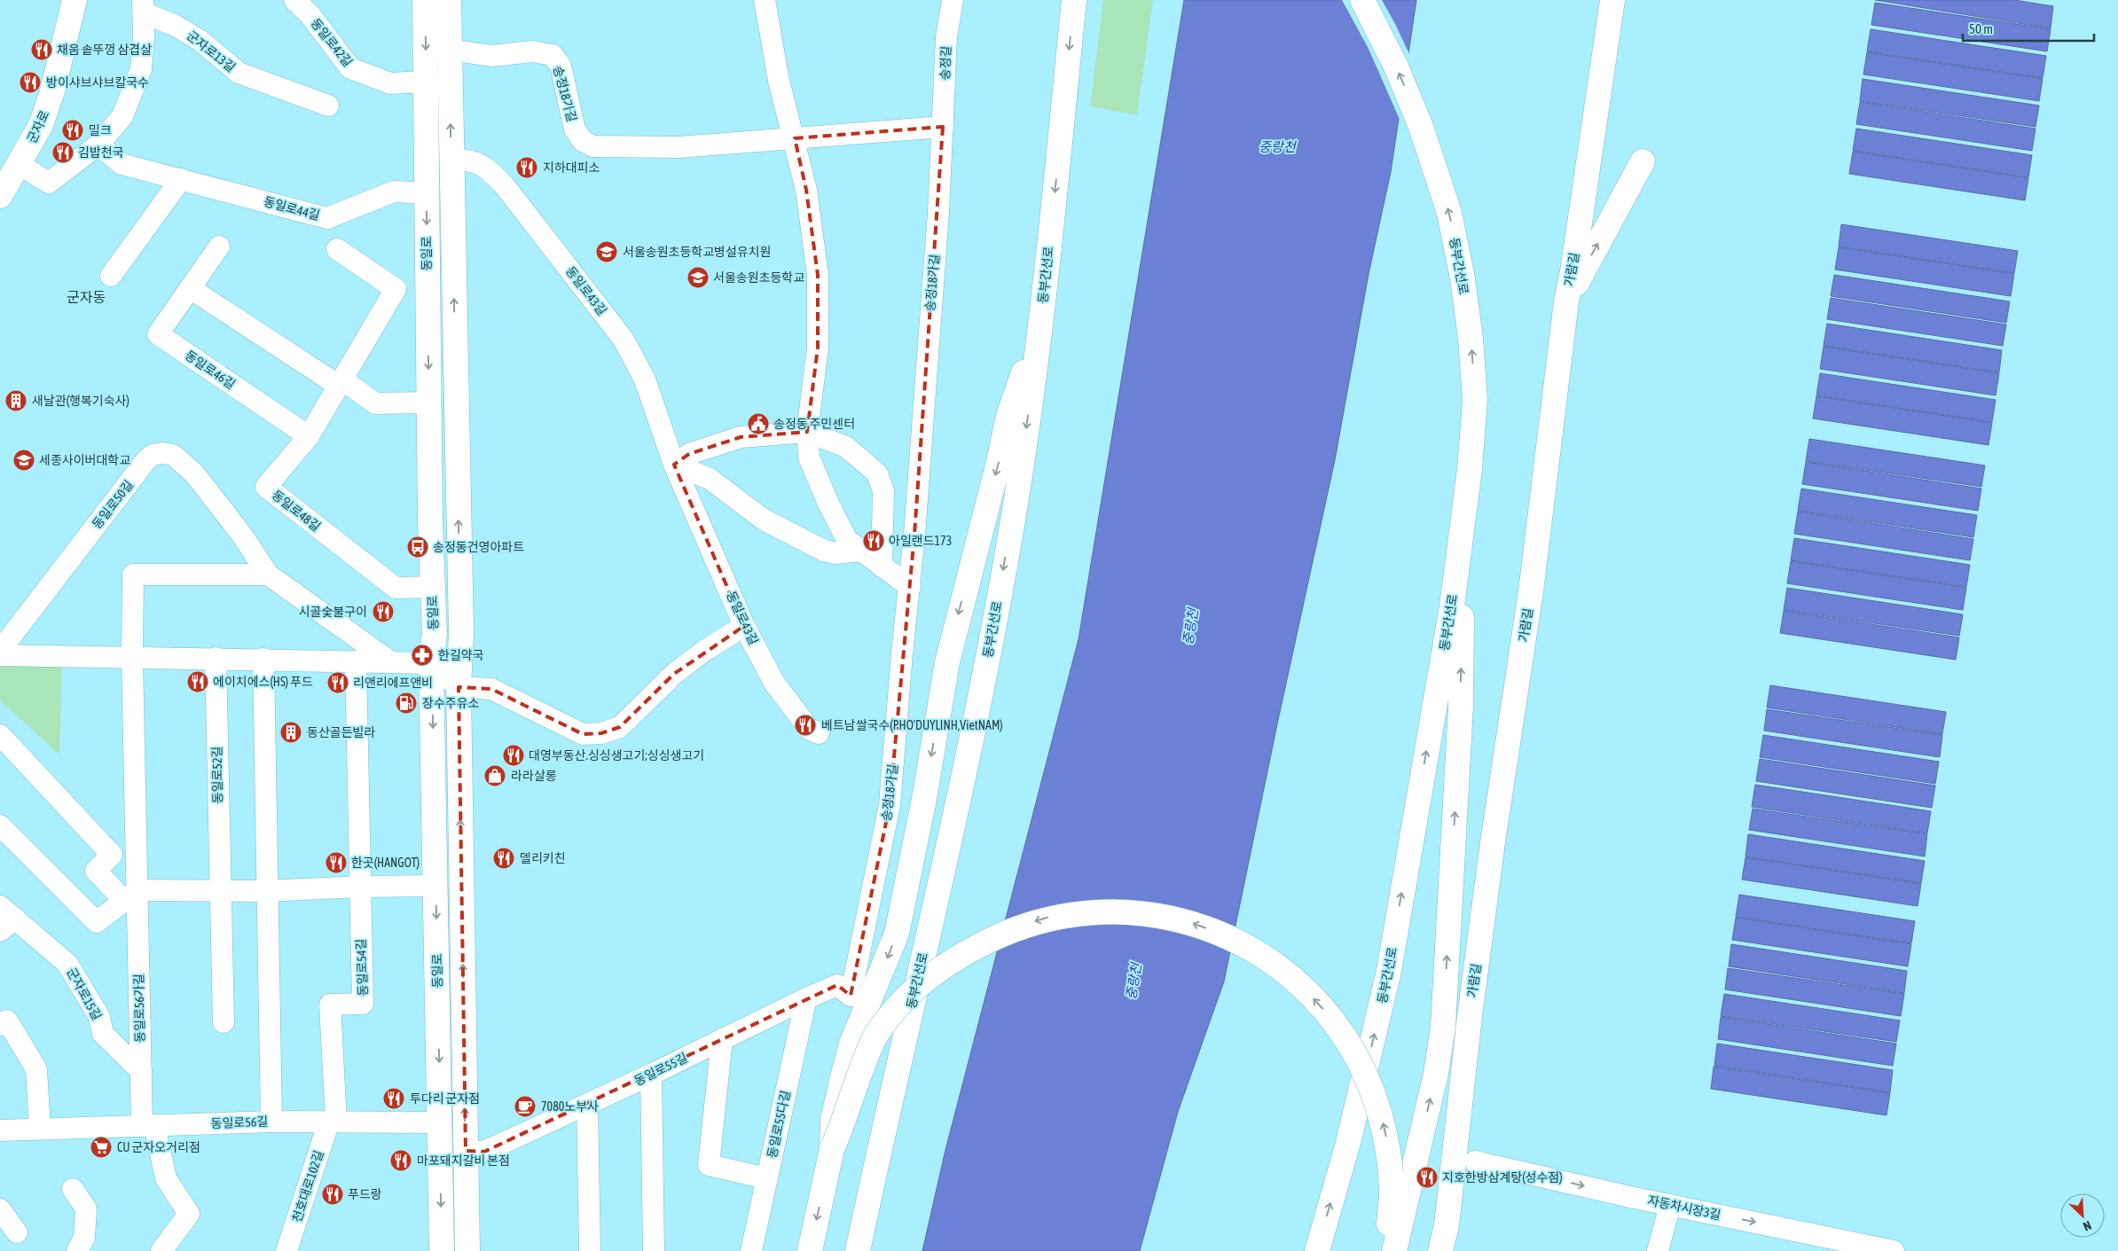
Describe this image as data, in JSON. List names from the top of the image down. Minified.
{"streets":{"main road":["군자로","동일로","동부간선로","가람길"],"street":["동일로42길","군자로13길","송정길","송정18가길","동일로44길","동일로43길","동일로46길","동일로50길","동일로48길","동일로52길","동일로54길","군자로15길","동일로56가길","동일로55길","동일로56길","동일로55다길","천호대로102길","자동차시장3길"]},"crossings":[["동일로42길","동일로"],["군자로13길","군자로"],["군자로13길","동일로44길"],["송정길","송정18가길"],["송정18가길","동일로"],["송정18가길","동일로55길"],["동일로44길","동일로"],["동일로","동일로43길"],["동일로","동일로48길"],["동일로","동일로55길"],["동일로","동일로56길"],["동일로46길","동일로48길"],["동일로54길","동일로56길"],["동일로54길","천호대로102길"],["군자로15길","동일로56가길"],["동일로56가길","동일로56길"],["동일로55길","동일로55다길"],["동일로56길","천호대로102길"]],"one_way":["자동차시장3길"],"districts":["군자동"],"water":["중랑천"],"places":{"restaurant":["채움 솥뚜껑 삼겹살","방이샤브샤브칼국수","밀크","김밥천국","지하대피소","아일랜드173","시골숯불구이","에이치에스(HS) 푸드","리앤리에프앤비","베트남쌀국수(PHO'DUYLINH,VietNAM)","대영부동산.싱싱생고기;싱싱생고기","델리키친","한곳(HANGOT)","투다리 군자점","마포돼지갈비 본점","지호한방삼계탕(성수점)","푸드랑"],"school or university":["서울송원초등학교병설유치원","서울송원초등학교","세종사이버대학교"],"building":["새날관(행복기숙사)","동산골든빌라"],"public building":["송정동 주민센터"],"bus stop":["송정동건영아파트"],"pharmacy":["한길약국"],"fuel station":["장수주유소"],"shop":["라라살롱"],"cafe":["7080노부사"],"supermarket":["CU 군자오거리점"]},"scale_bar":"50 m","north":"bottom right"}
